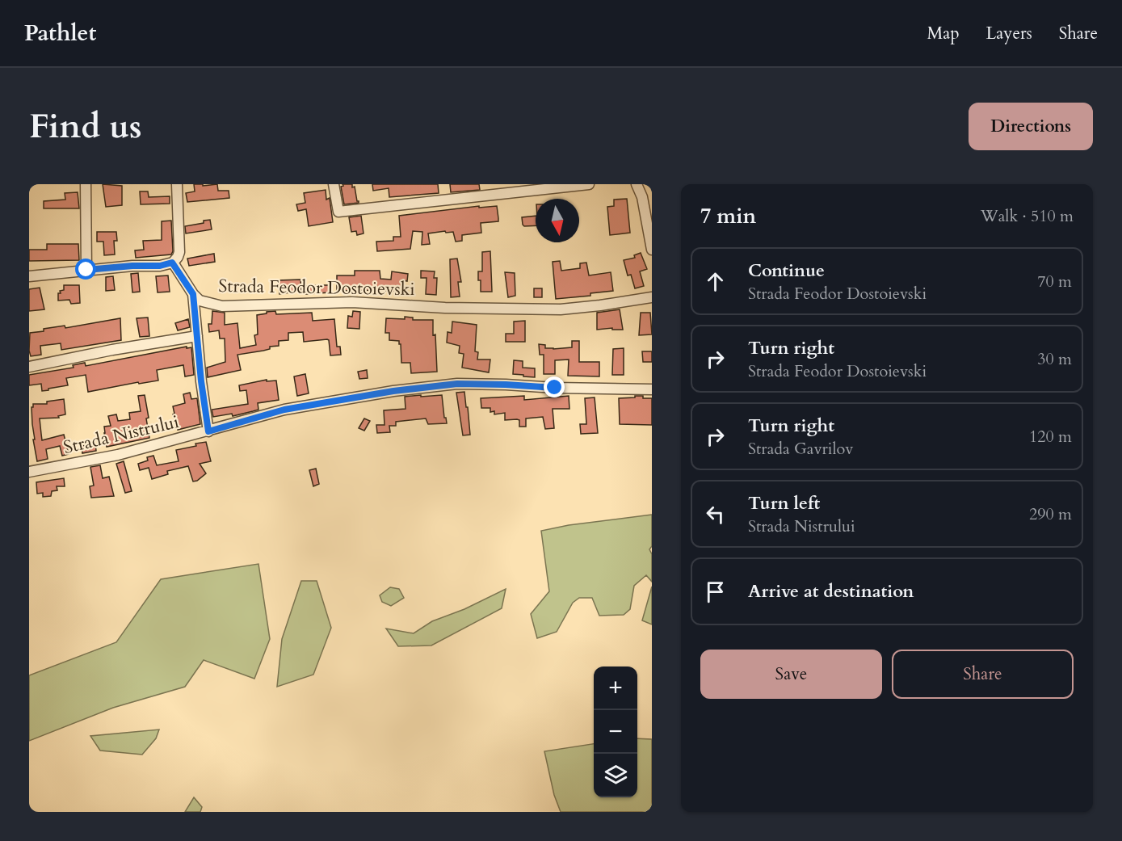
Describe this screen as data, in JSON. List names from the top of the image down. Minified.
{"streets":{"street":["Strada Feodor Dostoievski","Strada Nistrului"]},"north":"bottom","page":{"header":"Pathlet","nav":["Map","Layers","Share"],"buttons":["Directions",["Save","Share"]],"title":"Find us","heading":["7 min","Walk · 510 m"],"list":[["Continue","Strada Feodor Dostoievski","70 m"],["Turn right","Strada Feodor Dostoievski","30 m"],["Turn right","Strada Gavrilov","120 m"],["Turn left","Strada Nistrului","290 m"],"Arrive at destination"],"map_buttons":["+","−"]}}
